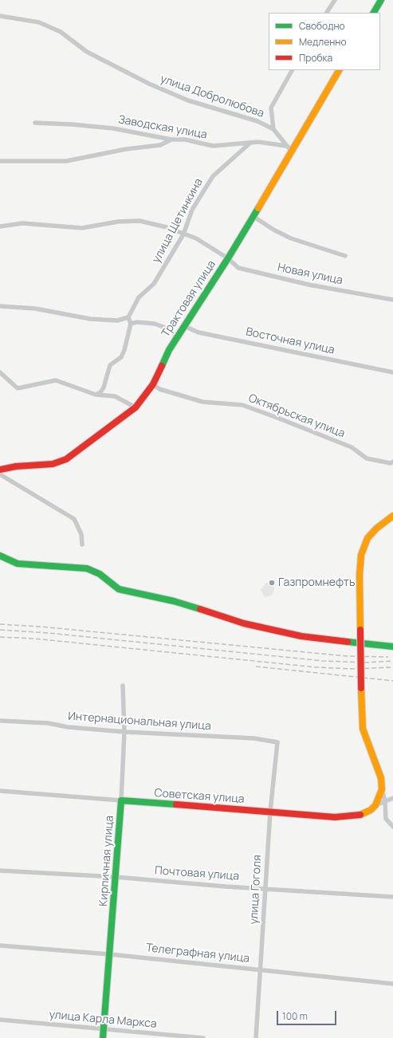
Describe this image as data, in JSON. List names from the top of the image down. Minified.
{"streets":{"street":["улица Добролюбова","Заводская улица","улица Щетинкина","Новая улица","Трактовая улица","Восточная улица","Октябрьская улица","Интернациональная улица","Советская улица","Кирпичная улица","Почтовая улица","улица Гоголя","Телеграфная улица","улица Карла Маркса"]},"crossings":[["улица Добролюбова","Заводская улица"],["улица Добролюбова","Трактовая улица"],["Заводская улица","улица Щетинкина"],["Заводская улица","Трактовая улица"],["улица Щетинкина","Новая улица"],["Новая улица","Трактовая улица"],["Трактовая улица","Восточная улица"],["Трактовая улица","Октябрьская улица"],["Интернациональная улица","Кирпичная улица"],["Интернациональная улица","улица Гоголя"],["Советская улица","Кирпичная улица"],["Советская улица","улица Гоголя"],["Кирпичная улица","Почтовая улица"],["Кирпичная улица","Телеграфная улица"],["Кирпичная улица","улица Карла Маркса"],["Почтовая улица","улица Гоголя"],["улица Гоголя","Телеграфная улица"]],"places":["Газпромнефть"],"legend":["Свободно","Медленно","Пробка"],"scale_bar":"100 m"}
